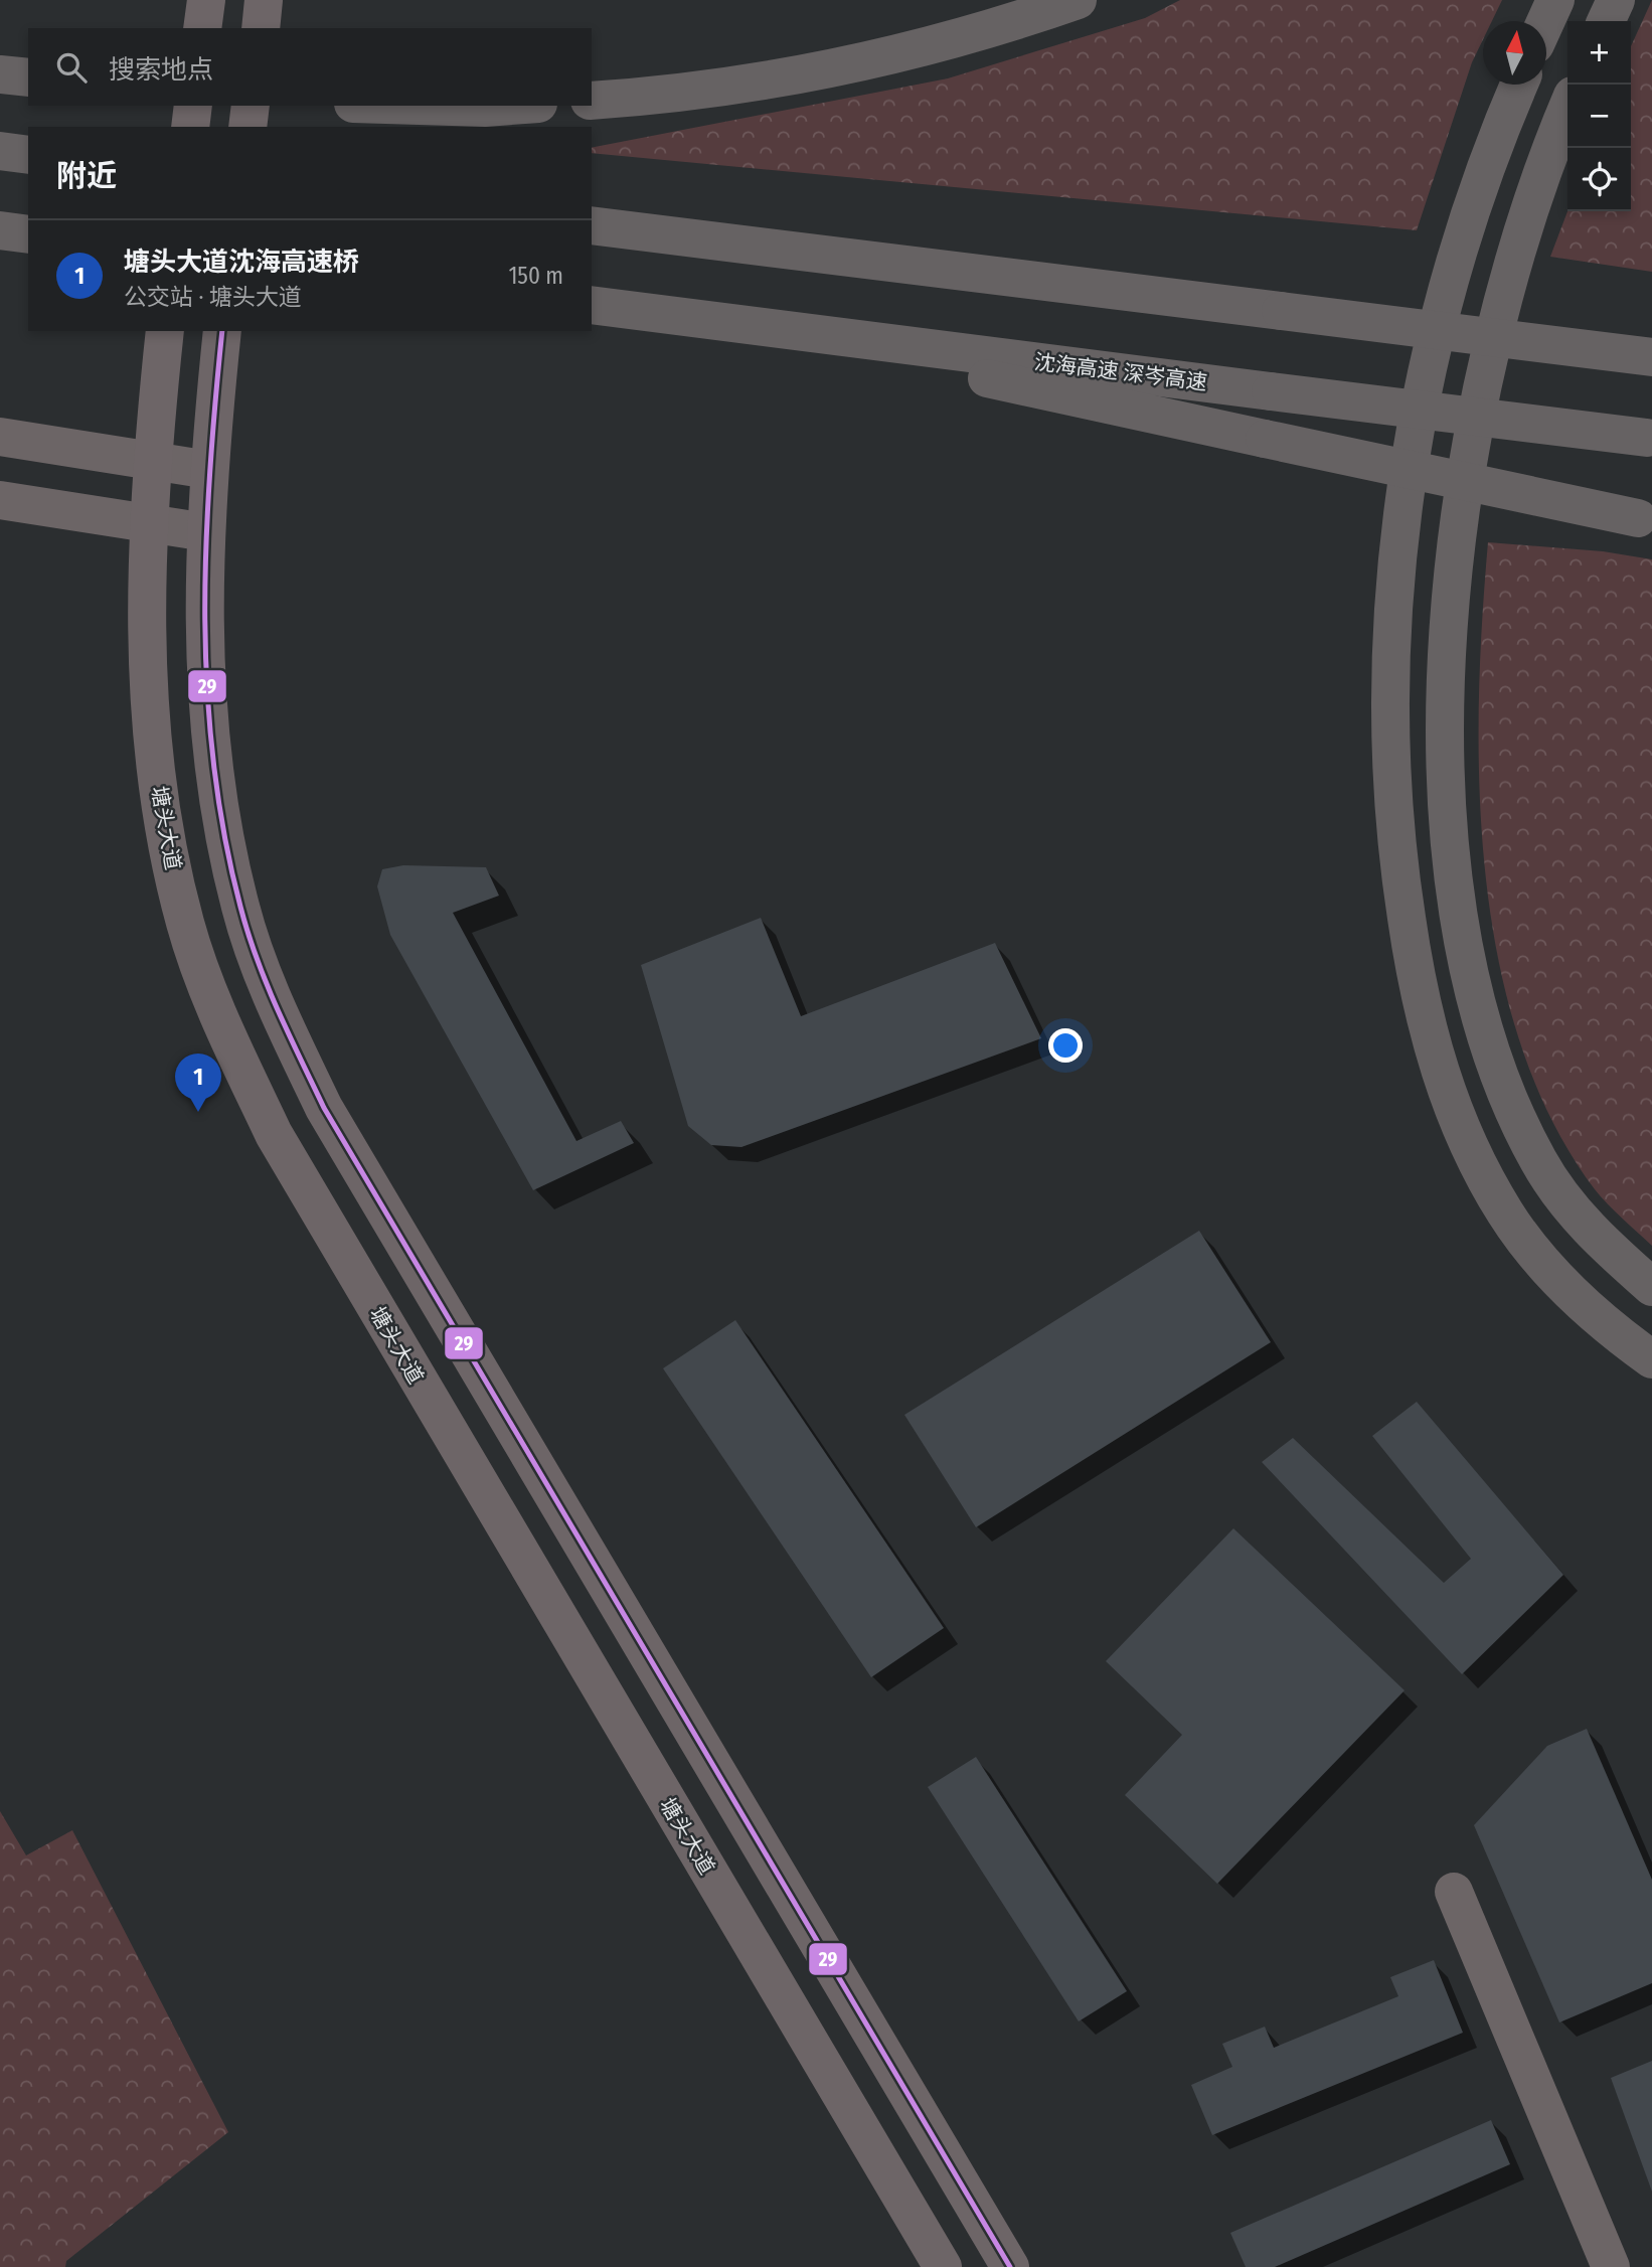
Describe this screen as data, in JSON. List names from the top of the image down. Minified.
{"streets":{"highway":["沈海高速 深岑高速"],"main road":["塘头大道"]},"lines":["transit line 29"],"north":"top","page":{"map_buttons":["+","−"],"search":"搜索地点","heading":"附近","list":[{"mark":"1","name":"塘头大道沈海高速桥","note":"公交站 · 塘头大道","value":"150 m"}],"pins":"1"}}
